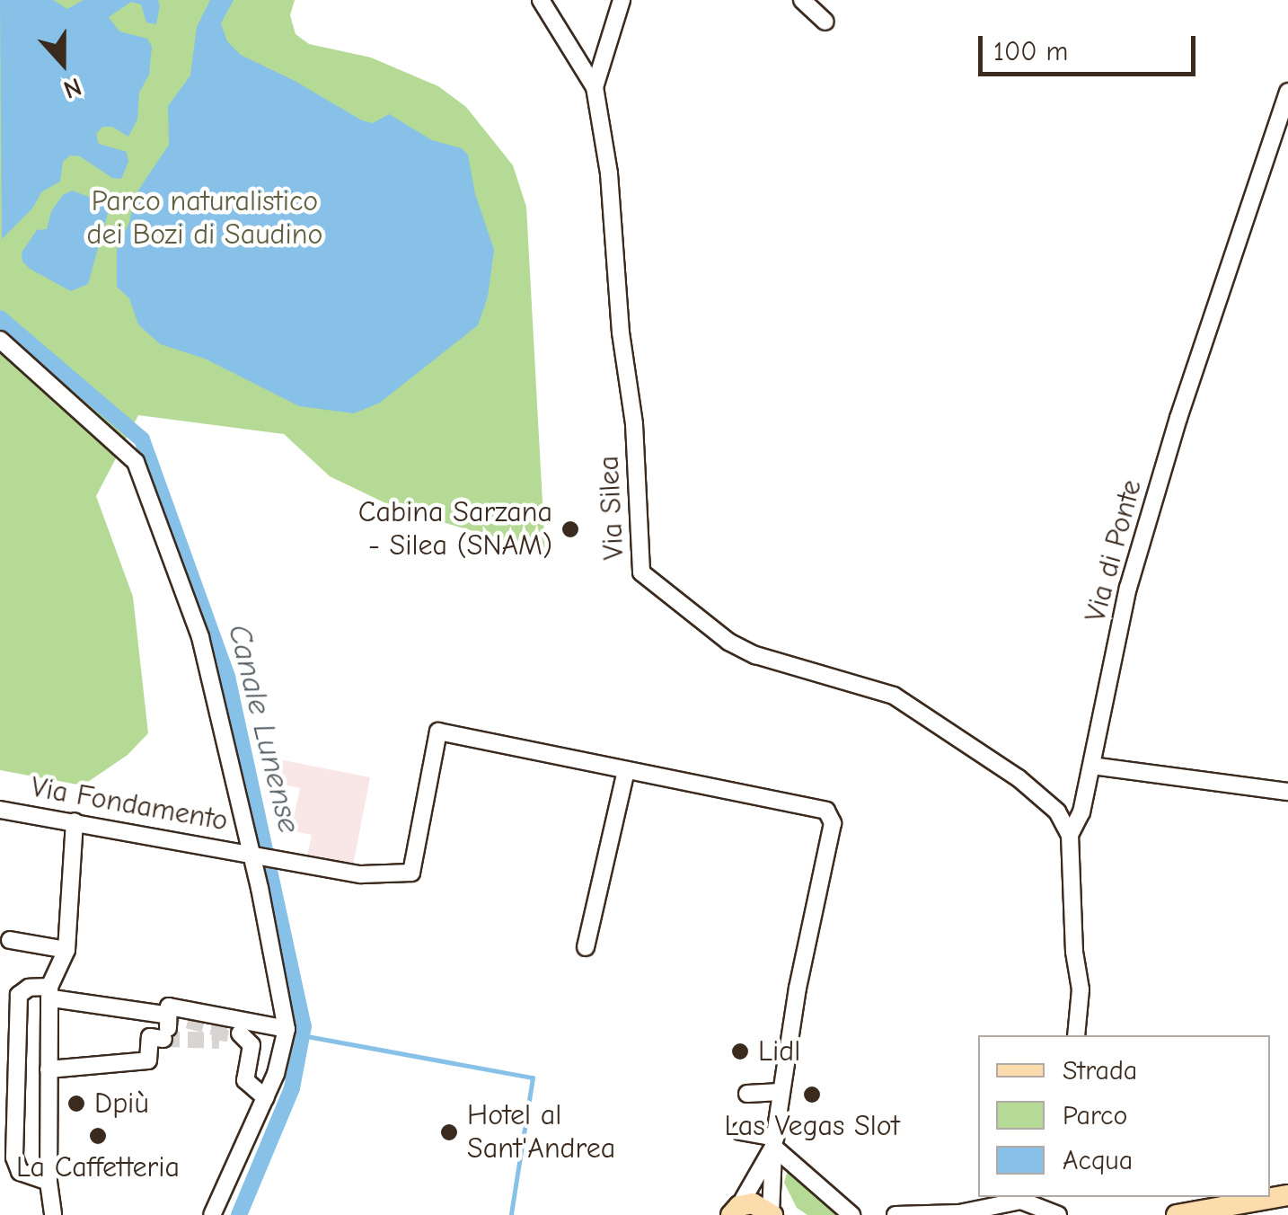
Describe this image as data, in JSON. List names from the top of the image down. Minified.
{"streets":{"street":["Via Silea","Via di Ponte","Via Fondamento"]},"crossings":[["Via Silea","Via di Ponte"]],"water":["Canale Lunense"],"parks":["Parco naturalistico dei Bozi di Saudino"],"places":["Cabina Sarzana - Silea (SNAM)","Lidl","Las Vegas Slot","Dpiù","Hotel al Sant'Andrea","La Caffetteria"],"legend":["Strada","Parco","Acqua"],"scale_bar":"100 m","north":"bottom"}
